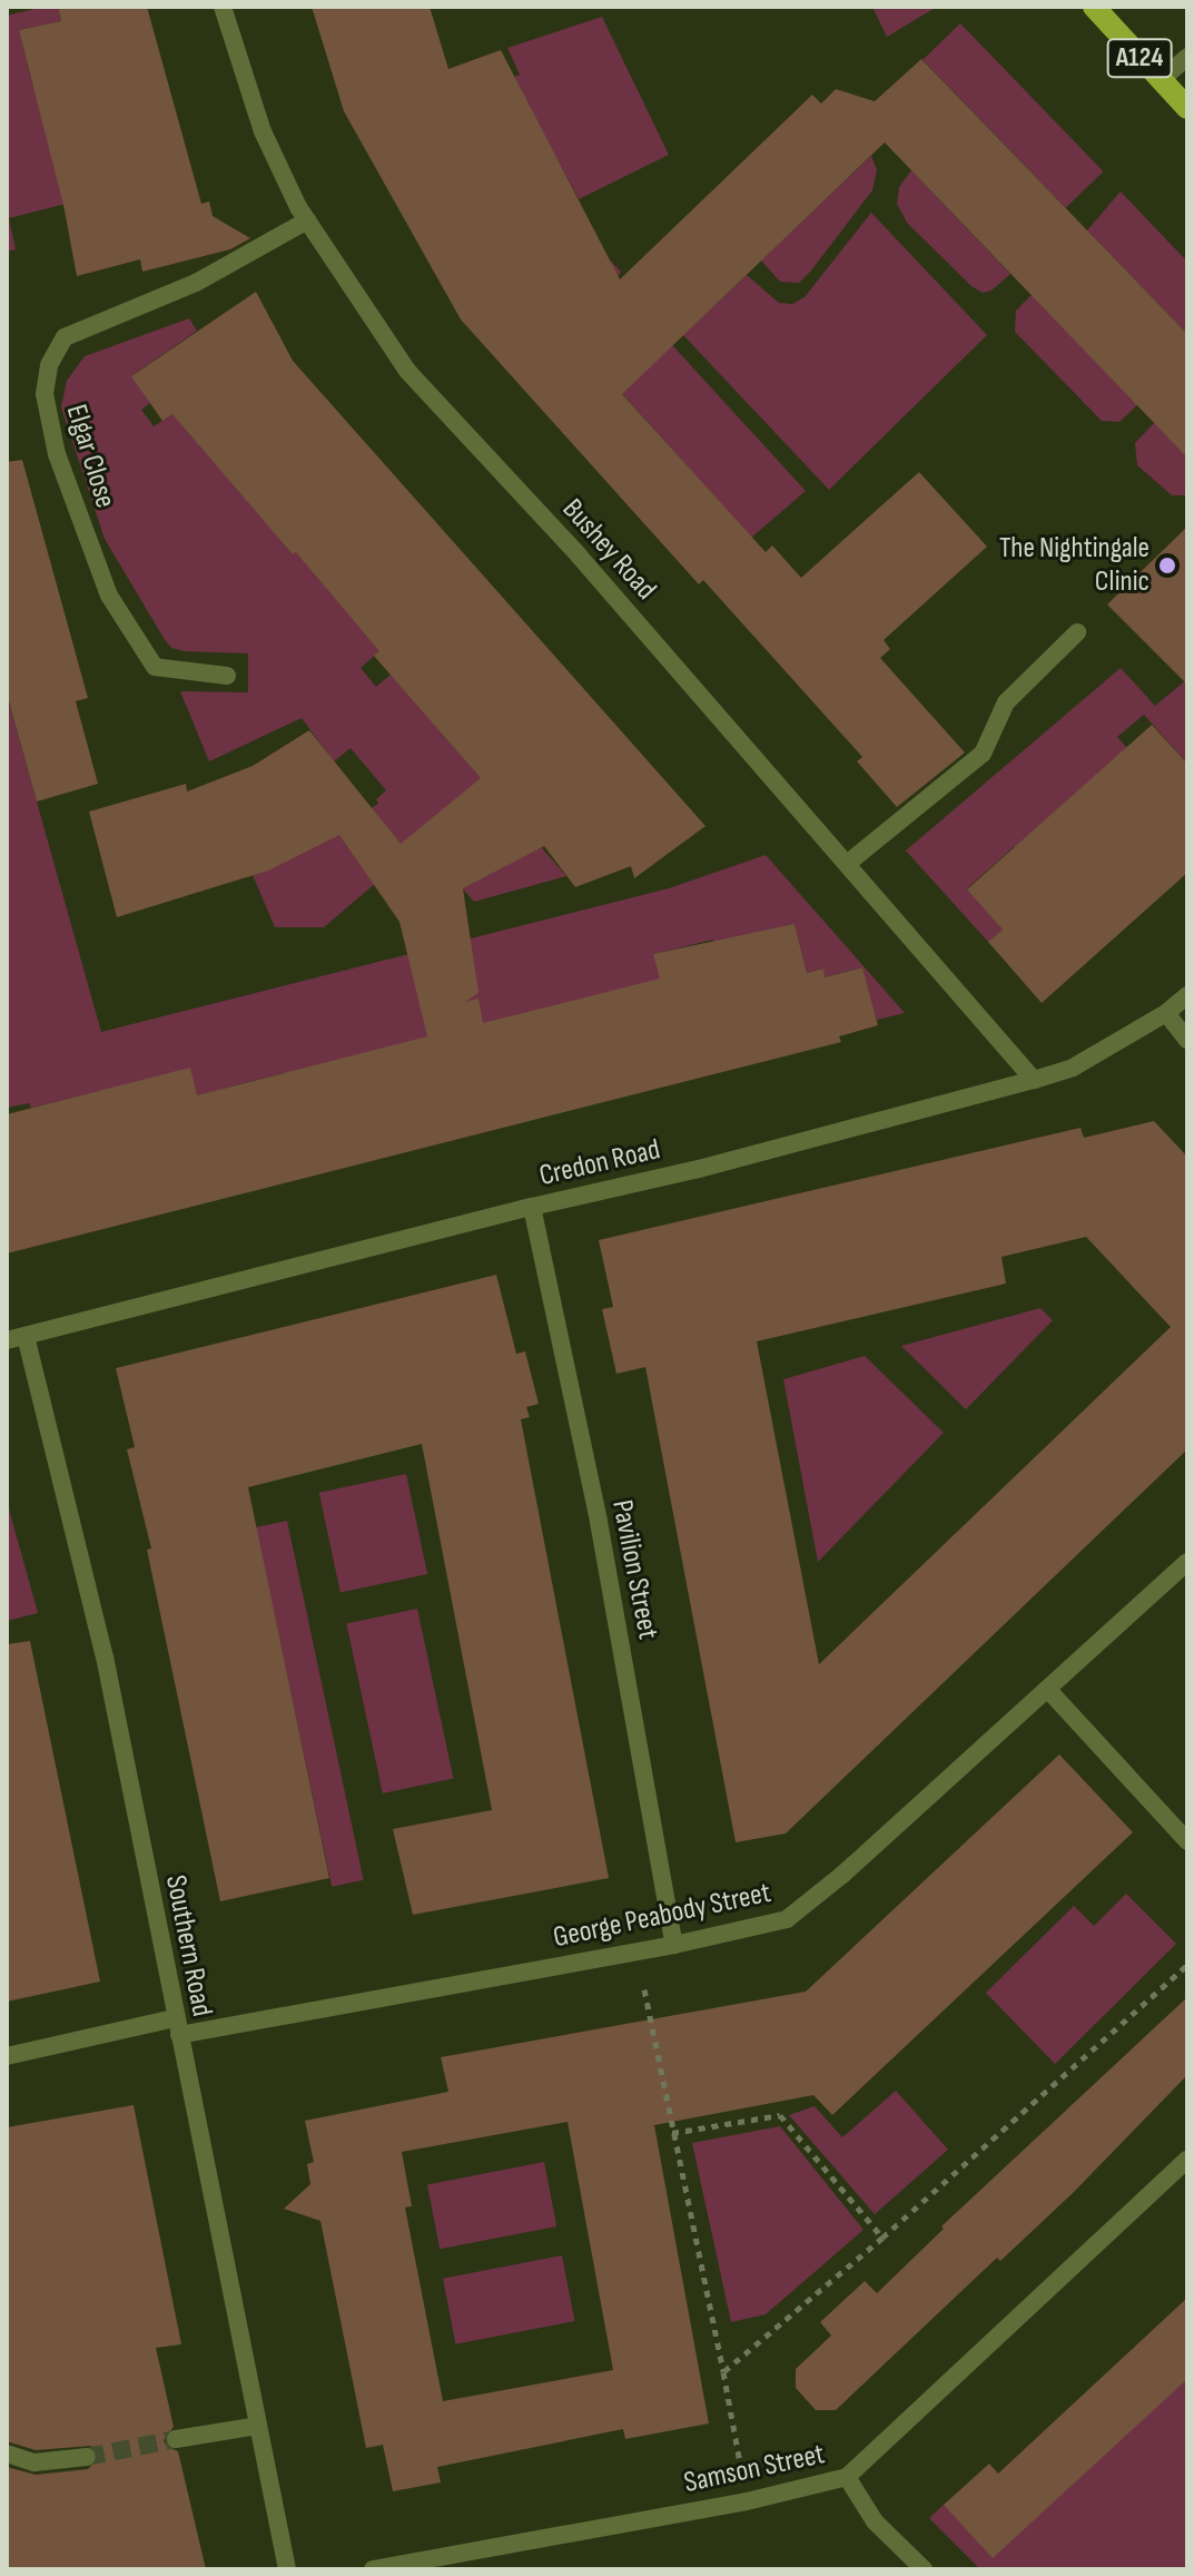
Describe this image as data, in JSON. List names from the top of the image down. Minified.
{"streets":{"main road":["A124"],"street":["Elgar Close","Bushey Road","Credon Road","Pavilion Street","George Peabody Street","Southern Road","Samson Street"]},"crossings":[["Elgar Close","Bushey Road"],["Bushey Road","Credon Road"],["Credon Road","Pavilion Street"],["Credon Road","Southern Road"],["Pavilion Street","George Peabody Street"],["George Peabody Street","Southern Road"]],"places":["The Nightingale Clinic"]}
